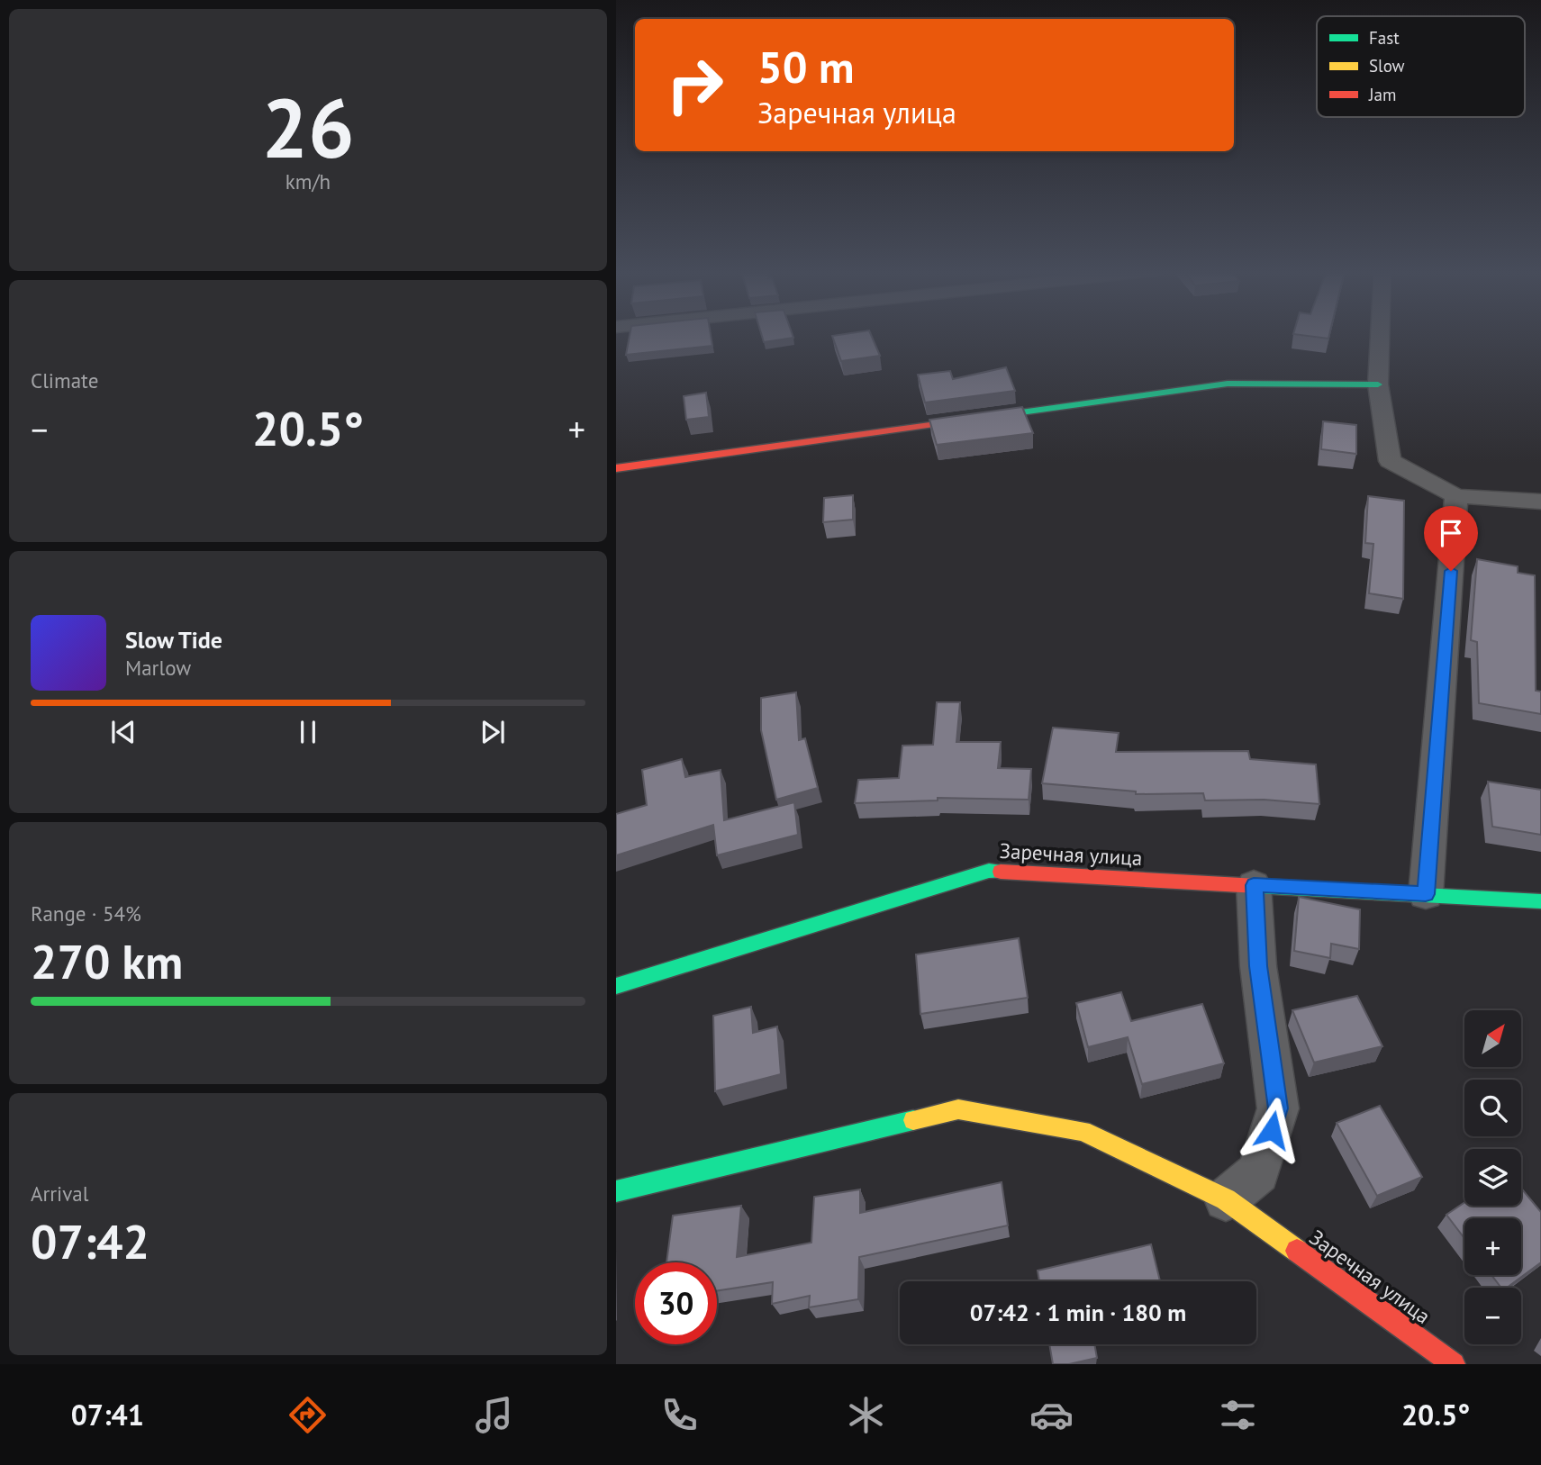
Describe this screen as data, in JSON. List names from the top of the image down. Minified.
{"streets":{"street":["Заречная улица"]},"legend":["Fast","Slow","Jam"],"north":"top right","page":{"tile":[["26","km/h"],"Climate",["Range · 54%","270 km"],["Arrival","07:42"]],"turn":["50 m","Заречная улица"],"heat":["−","20.5°","+"],"song":["Slow Tide","Marlow"],"map_buttons":["+","−"],"limit":"30","trip":"07:42 · 1 min · 180 m","tabs":["07:41","20.5°"]}}
